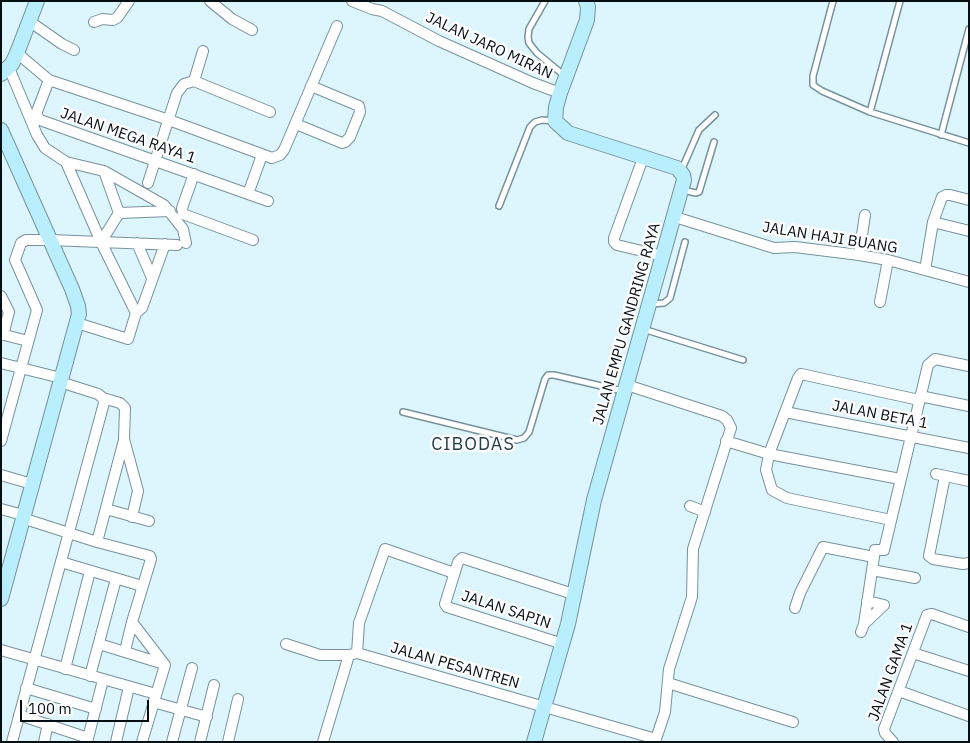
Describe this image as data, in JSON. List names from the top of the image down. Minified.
{"streets":{"street":["JALAN JARO MIRAN","JALAN MEGA RAYA 1","JALAN HAJI BUANG","JALAN EMPU GANDRING RAYA","JALAN BETA 1","JALAN SAPIN","JALAN PESANTREN","JALAN GAMA 1"]},"crossings":[["JALAN HAJI BUANG","JALAN EMPU GANDRING RAYA"],["JALAN EMPU GANDRING RAYA","JALAN SAPIN"],["JALAN EMPU GANDRING RAYA","JALAN PESANTREN"]],"districts":["CIBODAS"],"scale_bar":"100 m"}
